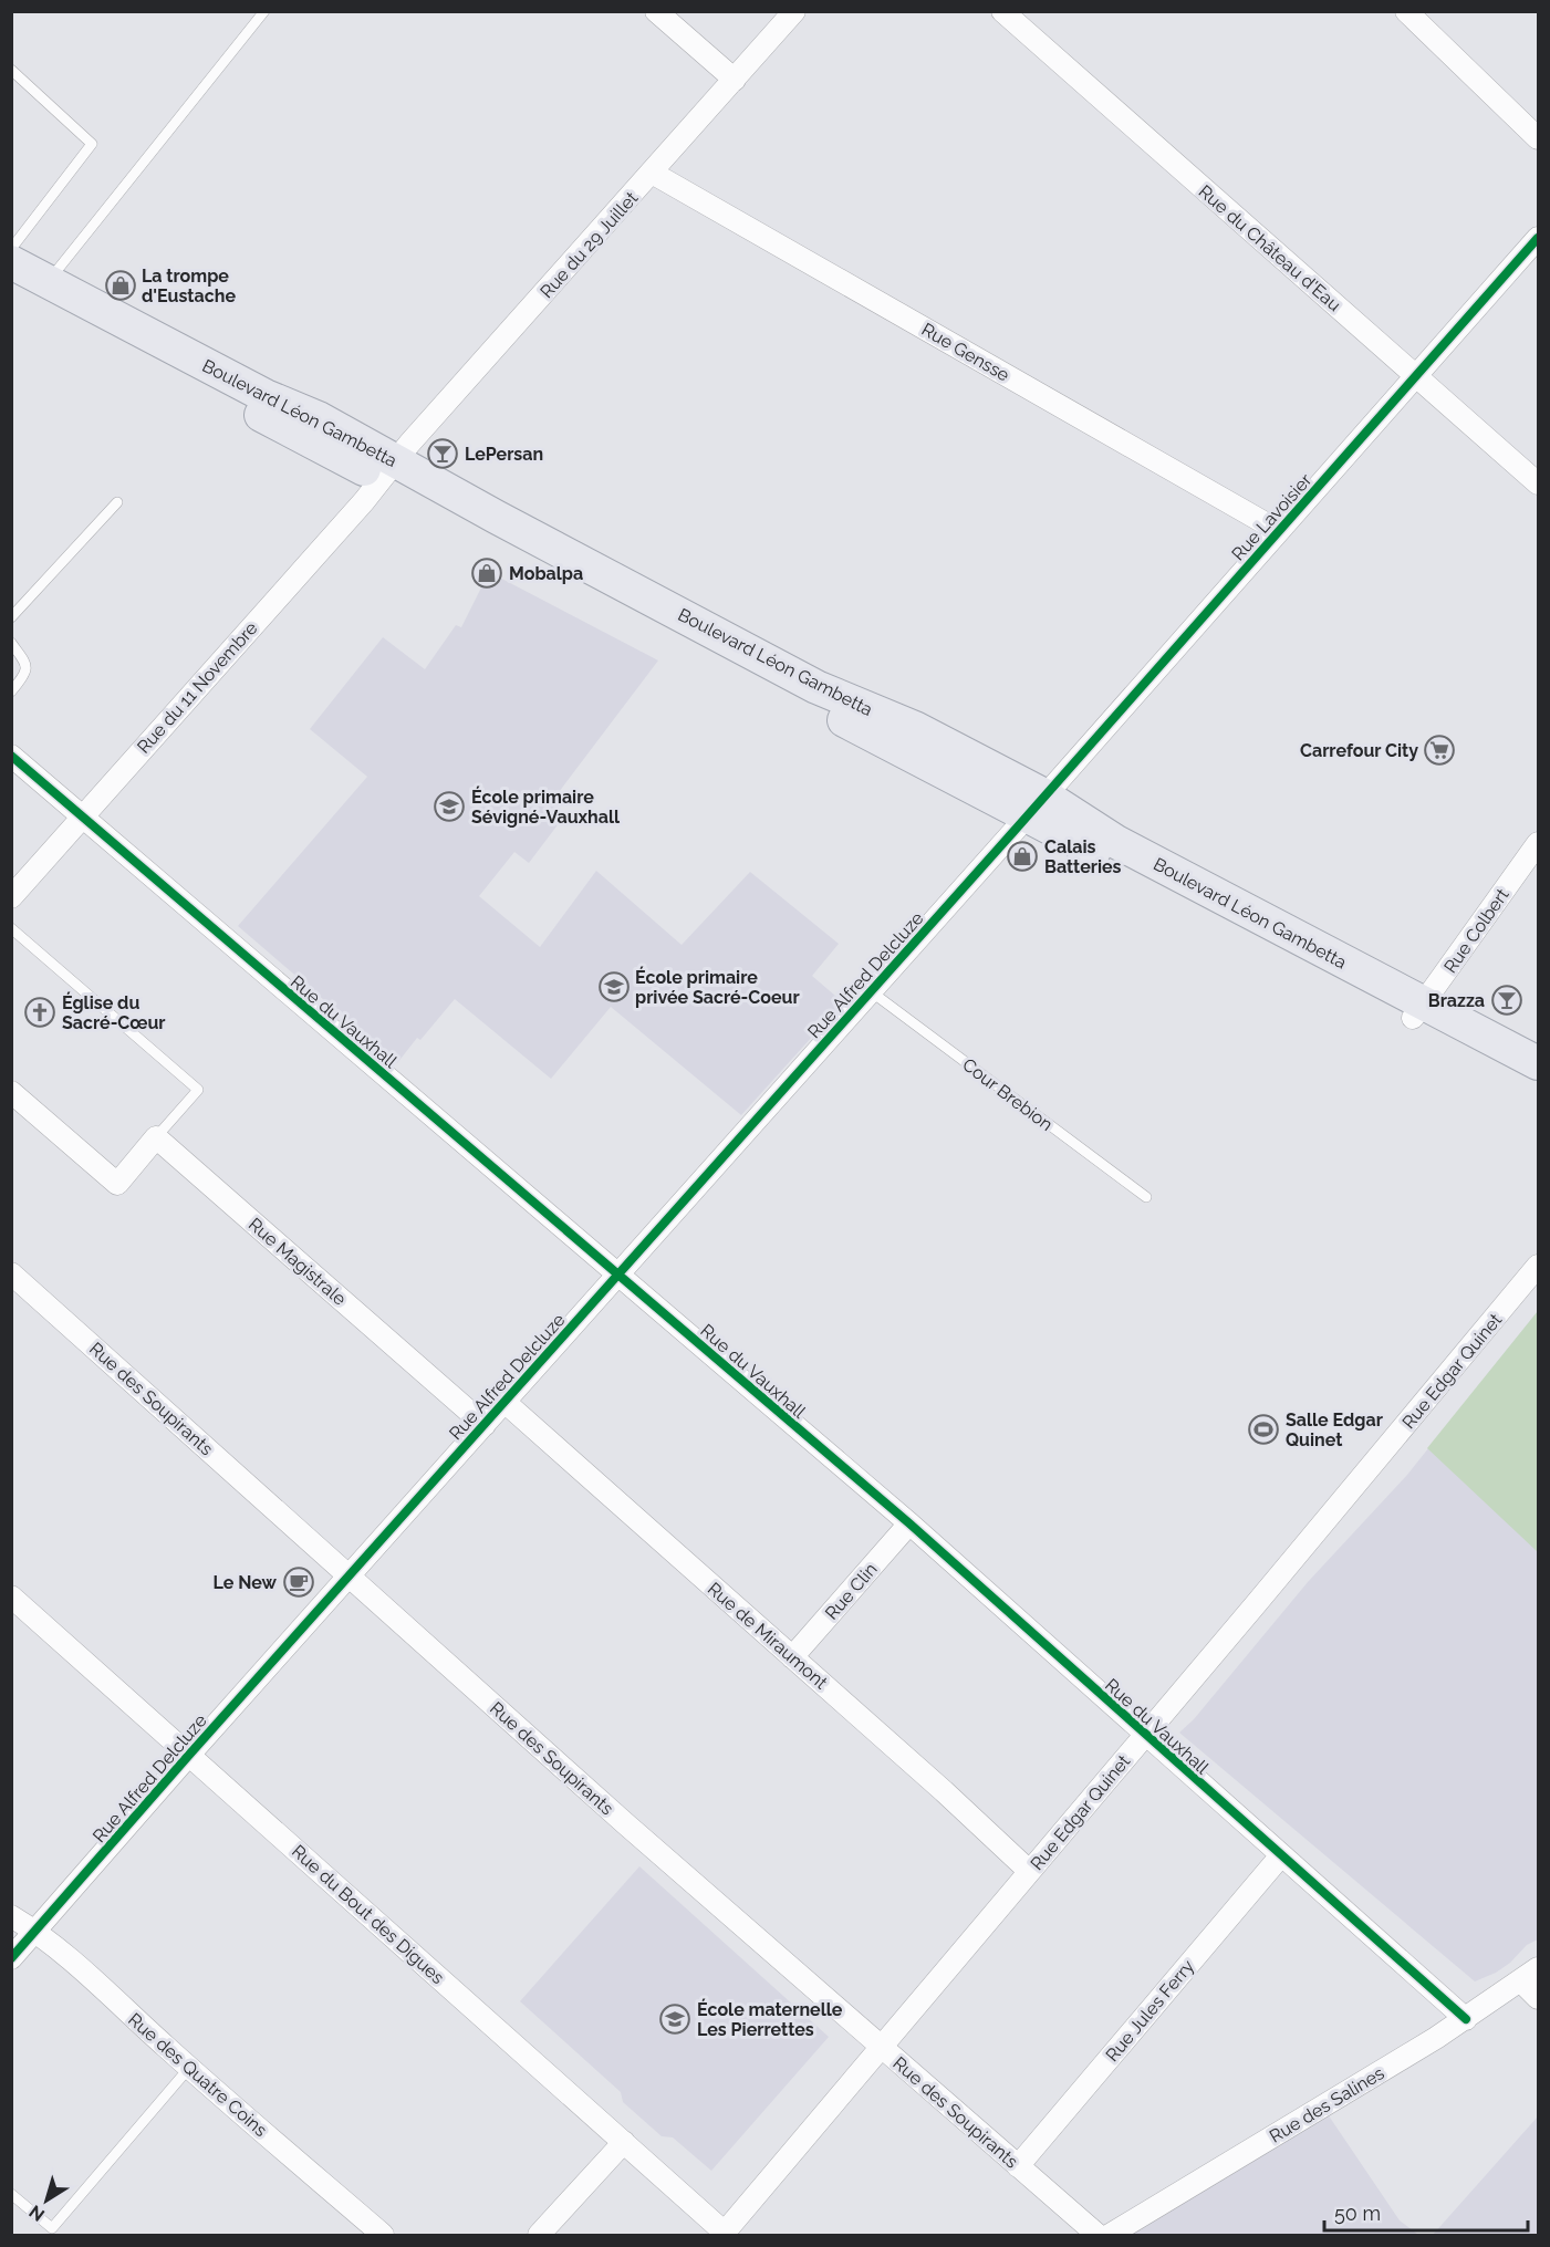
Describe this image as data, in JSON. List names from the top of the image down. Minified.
{"streets":{"main road":["Boulevard Léon Gambetta"],"street":["Rue du 29 Juillet","Rue du Château d'Eau","Rue Gensse","Rue Lavoisier","Rue du 11 Novembre","Rue Colbert","Rue Alfred Delcluze","Rue du Vauxhall","Rue Magistrale","Rue Edgar Quinet","Rue des Soupirants","Rue Clin","Rue de Miraumont","Rue du Bout des Digues","Rue Jules Ferry","Rue des Quatre Coins","Rue des Salines"],"lane":["Cour Brebion"]},"crossings":[["Rue du 29 Juillet","Rue Gensse"],["Rue du 29 Juillet","Boulevard Léon Gambetta"],["Rue du 29 Juillet","Rue du 11 Novembre"],["Rue du Château d'Eau","Rue Lavoisier"],["Rue Gensse","Rue Lavoisier"],["Boulevard Léon Gambetta","Rue Lavoisier"],["Boulevard Léon Gambetta","Rue du 11 Novembre"],["Boulevard Léon Gambetta","Rue Colbert"],["Boulevard Léon Gambetta","Rue Alfred Delcluze"],["Rue Lavoisier","Rue Alfred Delcluze"],["Rue du 11 Novembre","Rue du Vauxhall"],["Rue Alfred Delcluze","Rue du Vauxhall"],["Rue Alfred Delcluze","Cour Brebion"],["Rue Alfred Delcluze","Rue Magistrale"],["Rue Alfred Delcluze","Rue des Soupirants"],["Rue Alfred Delcluze","Rue de Miraumont"],["Rue Alfred Delcluze","Rue du Bout des Digues"],["Rue Alfred Delcluze","Rue des Quatre Coins"],["Rue du Vauxhall","Rue Edgar Quinet"],["Rue du Vauxhall","Rue Clin"],["Rue du Vauxhall","Rue Jules Ferry"],["Rue du Vauxhall","Rue des Salines"],["Rue Edgar Quinet","Rue des Soupirants"],["Rue Edgar Quinet","Rue de Miraumont"],["Rue Edgar Quinet","Rue du Bout des Digues"],["Rue des Soupirants","Rue Jules Ferry"],["Rue Clin","Rue de Miraumont"]],"places":{"shop":["La trompe d'Eustache","Mobalpa","Calais Batteries"],"bar":["LePersan","Brazza"],"supermarket":["Carrefour City"],"school or university":["École primaire Sévigné-Vauxhall","École primaire privée Sacré-Coeur","École maternelle Les Pierrettes"],"church":["Église du Sacré-Cœur"],"sports":["Salle Edgar Quinet"],"cafe":["Le New"]},"scale_bar":"50 m","north":"bottom left"}
